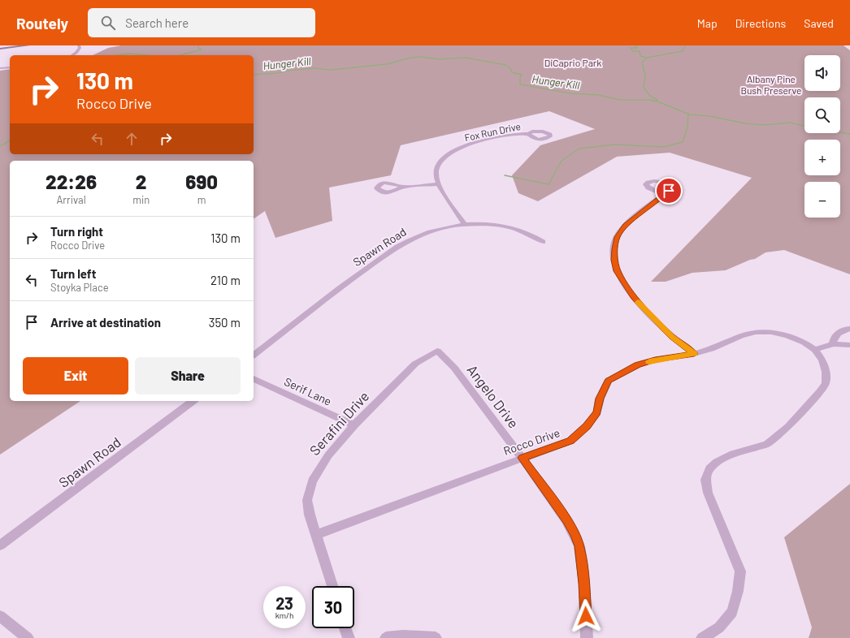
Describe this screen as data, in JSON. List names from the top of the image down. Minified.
{"streets":{"street":["Fox Run Drive","Spawn Road","Serif Lane","Angelo Drive","Serafini Drive","Rocco Drive"]},"crossings":[["Fox Run Drive","Spawn Road"],["Serif Lane","Serafini Drive"],["Angelo Drive","Serafini Drive"],["Angelo Drive","Rocco Drive"],["Serafini Drive","Rocco Drive"]],"water":["Hunger Kill"],"parks":["DiCaprio Park","Albany Pine Bush Preserve"],"page":{"header":"Routely","search":"Search here","nav":["Map","Directions","Saved"],"map_buttons":["+","−"],"turn":["130 m","Rocco Drive"],"eta":["22:26","Arrival","2","min","690","m"],"list":[{"name":"Turn right","note":"Rocco Drive","value":"130 m"},{"name":"Turn left","note":"Stoyka Place","value":"210 m"},{"name":"Arrive at destination","value":"350 m"}],"buttons":["Exit","Share"],"speed":"23 km/h","limit":"30"}}
